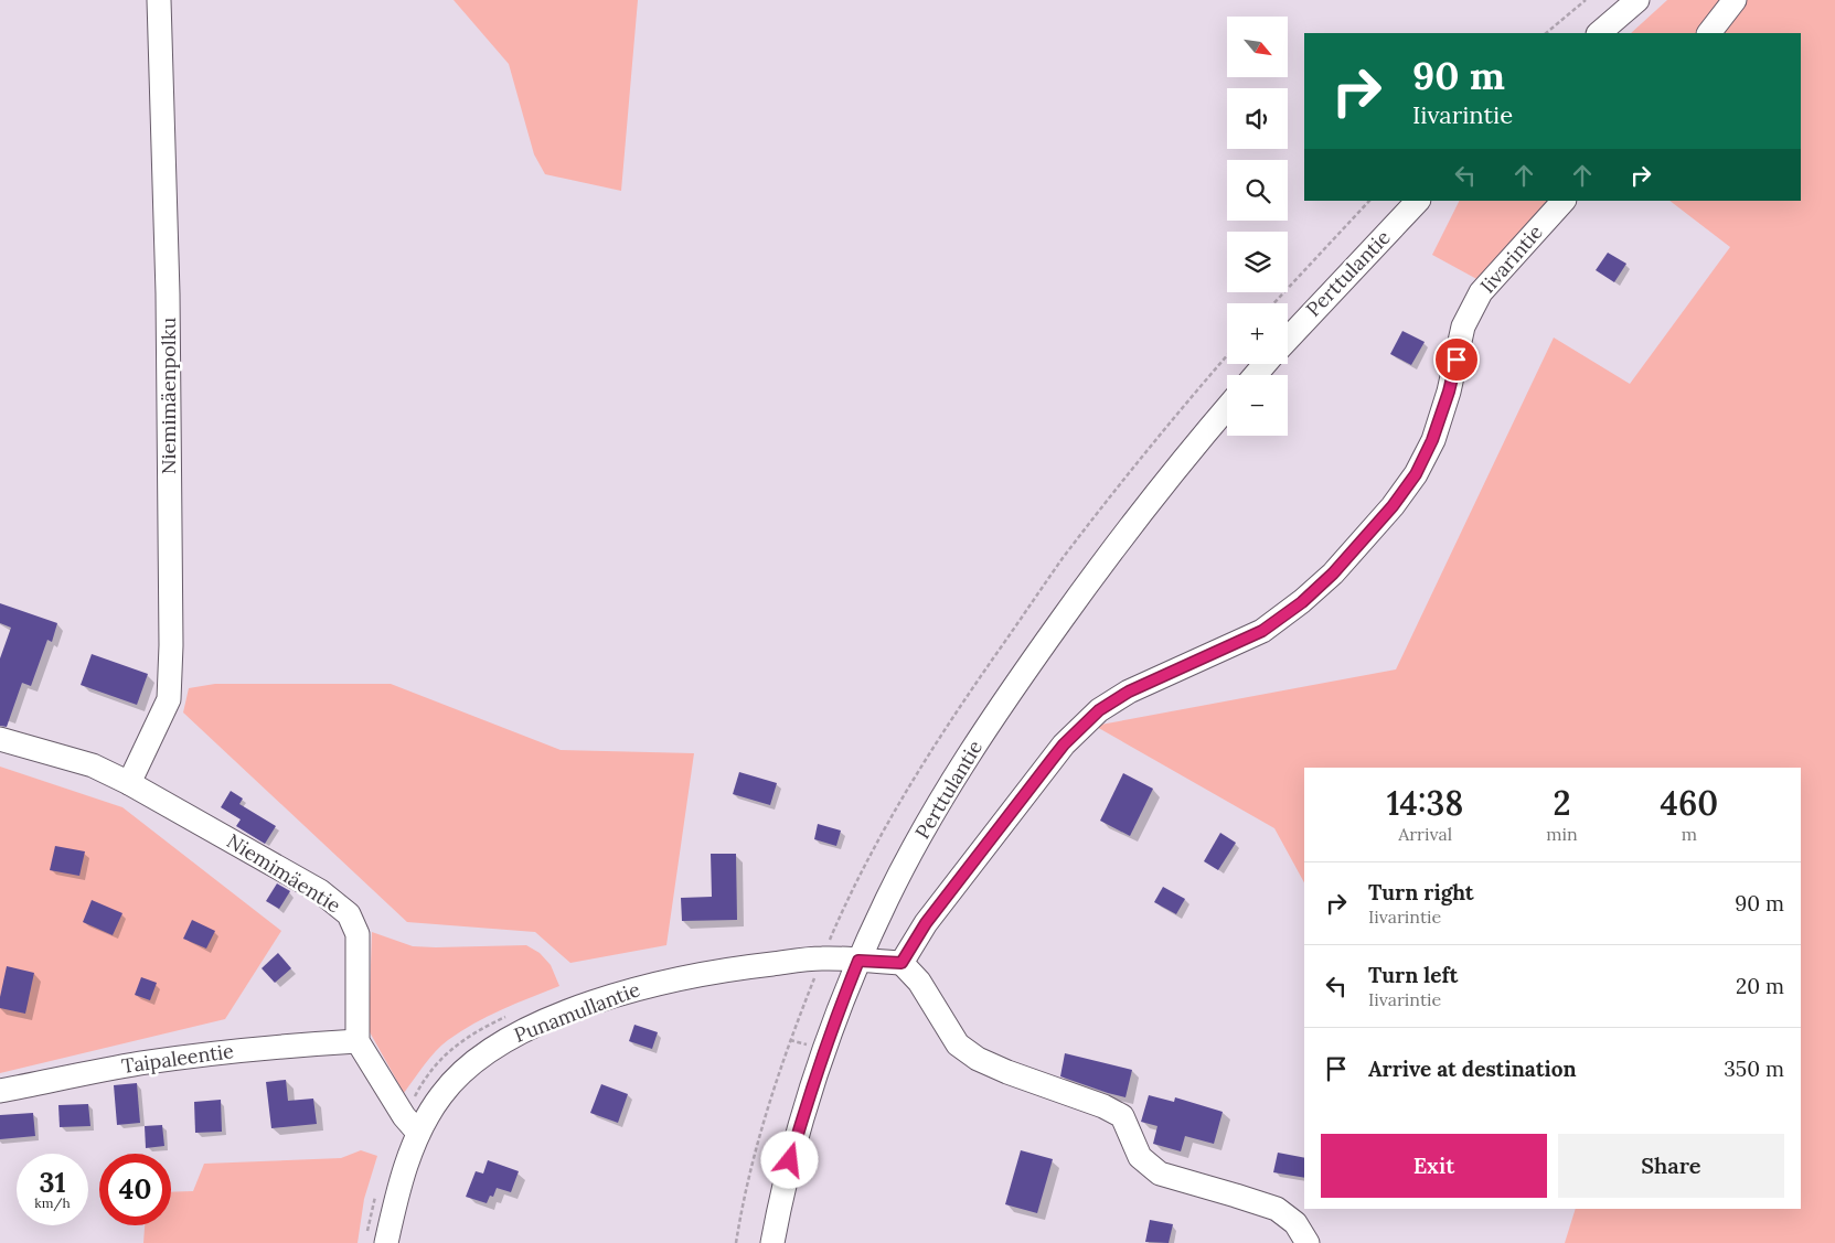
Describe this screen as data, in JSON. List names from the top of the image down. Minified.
{"streets":{"street":["Iivarintie","Perttulantie","Niemimäenpolku","Niemimäentie","Punamullantie","Taipaleentie"]},"crossings":[["Perttulantie","Punamullantie"],["Niemimäenpolku","Niemimäentie"],["Niemimäentie","Taipaleentie"]],"north":"bottom right","page":{"map_buttons":["+","−"],"turn":["90 m","Iivarintie"],"eta":["14:38","Arrival","2","min","460","m"],"list":[{"name":"Turn right","note":"Iivarintie","value":"90 m"},{"name":"Turn left","note":"Iivarintie","value":"20 m"},{"name":"Arrive at destination","value":"350 m"}],"buttons":["Exit","Share"],"speed":"31 km/h","limit":"40"}}
